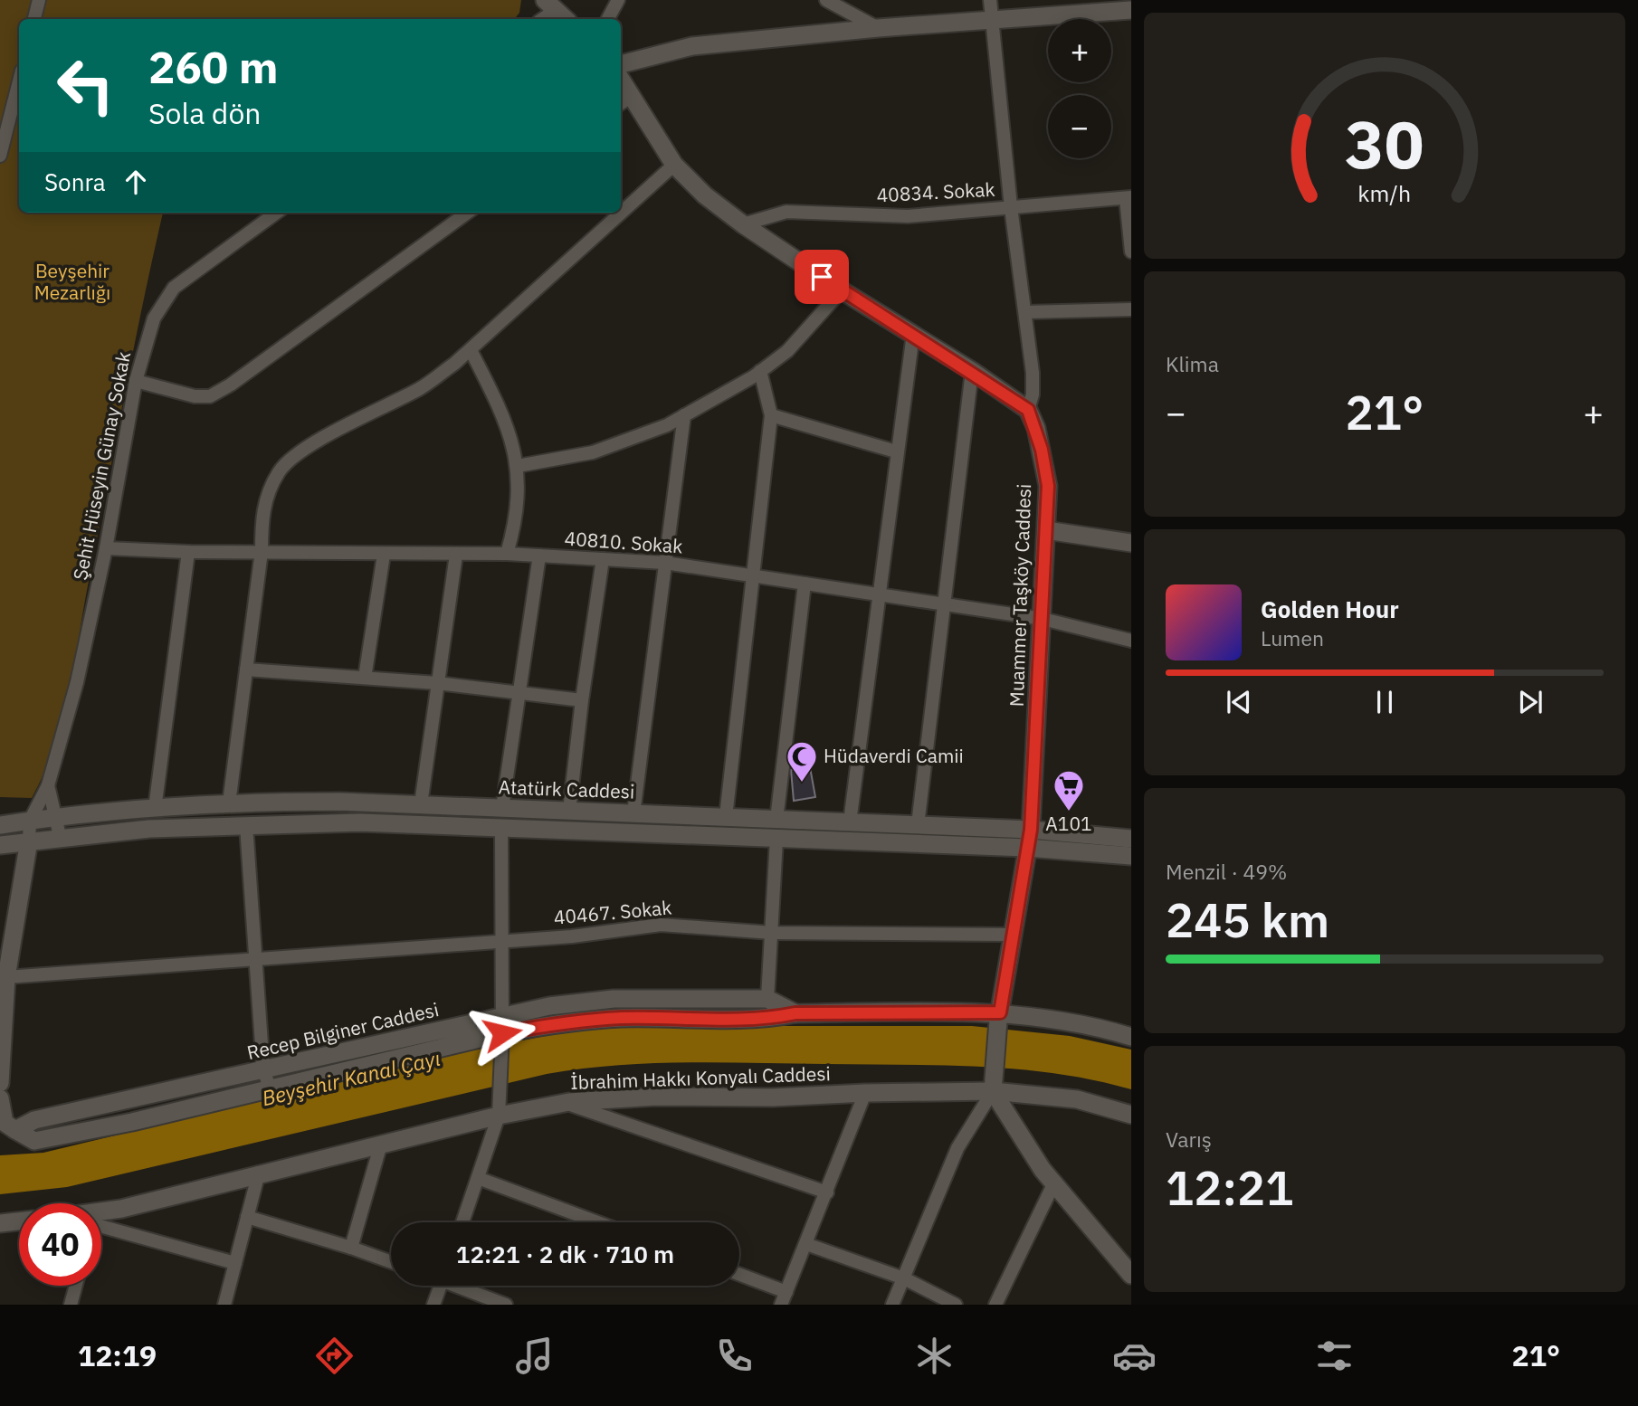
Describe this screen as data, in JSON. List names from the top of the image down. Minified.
{"streets":{"street":["40834. Sokak","Şehit Hüseyin Günay Sokak","40810. Sokak","Muammer Taşköy Caddesi","Atatürk Caddesi","40467. Sokak","Recep Bilginer Caddesi","İbrahim Hakkı Konyalı Caddesi"]},"crossings":[["Şehit Hüseyin Günay Sokak","40810. Sokak"],["Şehit Hüseyin Günay Sokak","Atatürk Caddesi"],["40810. Sokak","Muammer Taşköy Caddesi"],["Muammer Taşköy Caddesi","Atatürk Caddesi"],["Muammer Taşköy Caddesi","40467. Sokak"],["Muammer Taşköy Caddesi","Recep Bilginer Caddesi"],["Muammer Taşköy Caddesi","İbrahim Hakkı Konyalı Caddesi"]],"water":["Beyşehir Kanal Çayı"],"parks":["Beyşehir Mezarlığı"],"places":{"mosque":["Hüdaverdi Camii"],"supermarket":["A101"]},"page":{"map_buttons":["+","−"],"turn":["260 m","Sola dön"],"then":"Sonra","tile":["Klima",["Menzil · 49%","245 km"],["Varış","12:21"]],"heat":["−","21°","+"],"song":["Golden Hour","Lumen"],"limit":"40","trip":"12:21 · 2 dk · 710 m","tabs":["12:19","21°"],"gauge":["30","km/h"]}}
